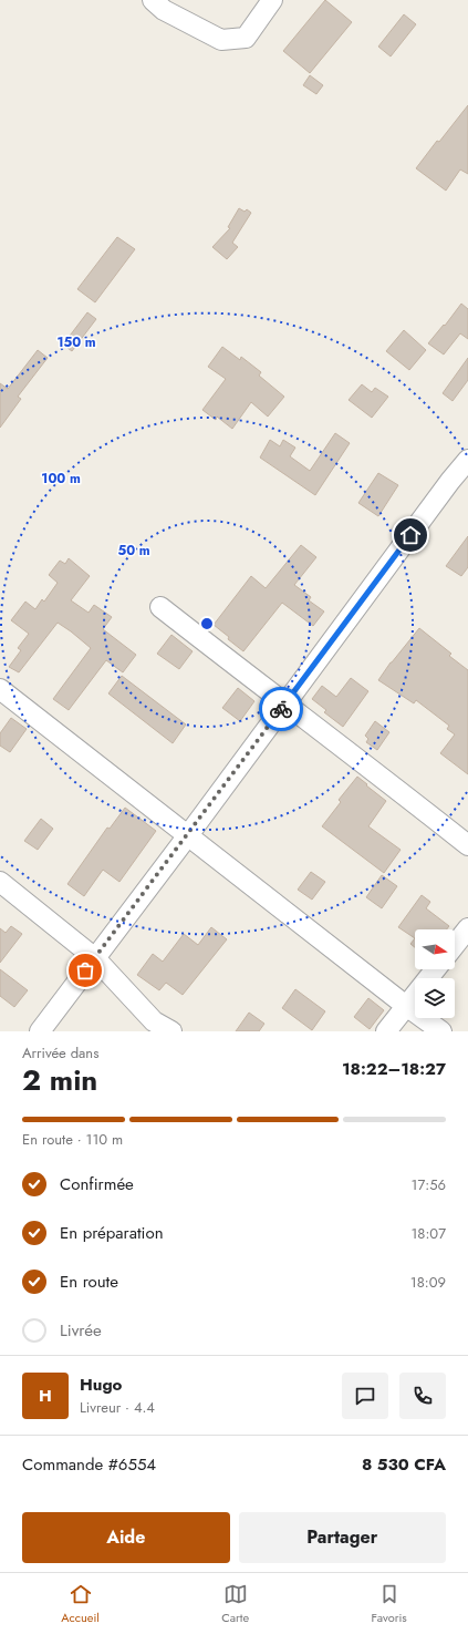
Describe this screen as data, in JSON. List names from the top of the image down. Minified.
{"north":"right","page":{"heading":["2 min","Arrivée dans","18:22–18:27"],"panel":["Hugo","Livreur · 4.4","Commande #6554","8 530 CFA"],"bar":"En route · 110 m","list":[["Confirmée","17:56"],["En préparation","18:07"],["En route","18:09"],"Livrée"],"round":"H","buttons":["Aide","Partager"],"tabs":["Accueil","Carte","Favoris"]},"rings":["150 m","100 m","50 m"]}
